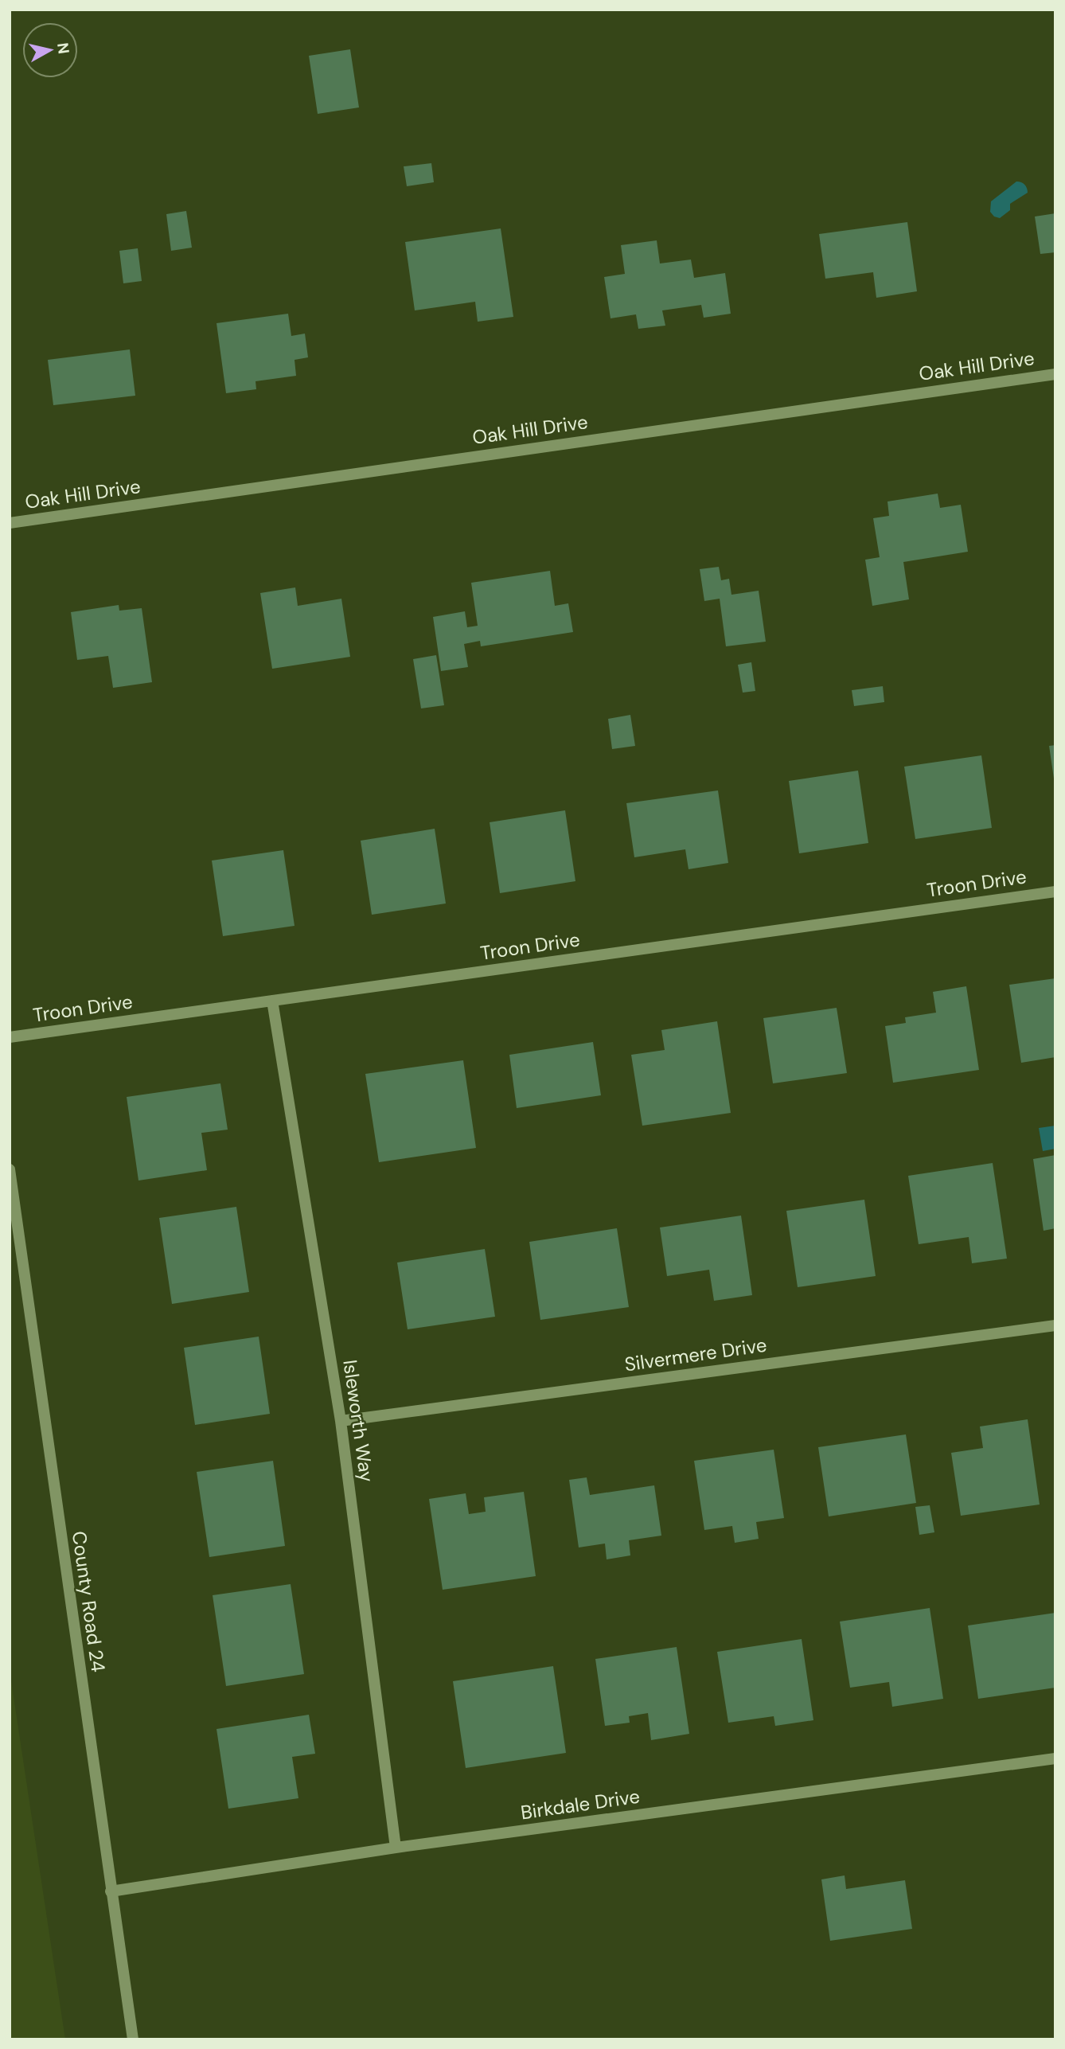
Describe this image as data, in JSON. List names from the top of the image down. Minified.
{"streets":{"street":["Oak Hill Drive","Troon Drive","Silvermere Drive","Isleworth Way","County Road 24","Birkdale Drive"]},"crossings":[["Troon Drive","Isleworth Way"],["Silvermere Drive","Isleworth Way"],["Isleworth Way","Birkdale Drive"],["County Road 24","Birkdale Drive"]],"north":"right"}
